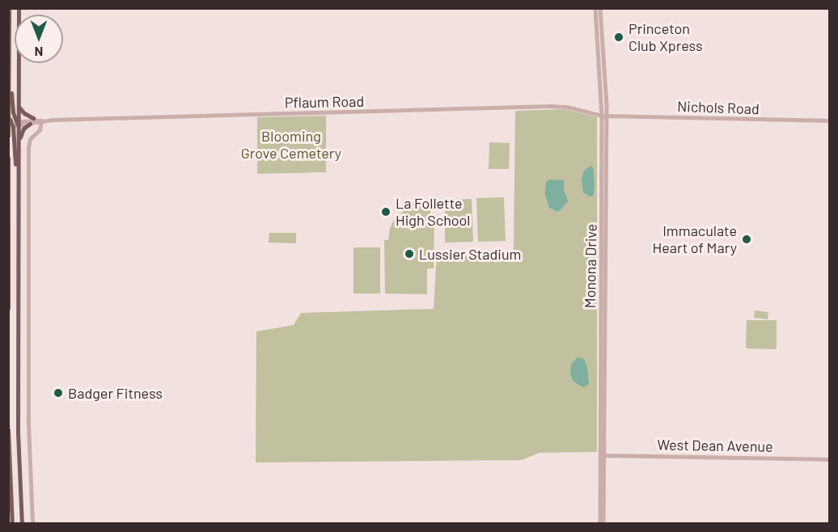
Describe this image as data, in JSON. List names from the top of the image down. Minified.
{"streets":{"street":["Pflaum Road","Nichols Road","Monona Drive","West Dean Avenue"]},"crossings":[["Pflaum Road","Nichols Road"],["Pflaum Road","Monona Drive"],["Nichols Road","Monona Drive"],["Monona Drive","West Dean Avenue"]],"parks":["Blooming Grove Cemetery"],"places":["Princeton Club Xpress","La Follette High School","Immaculate Heart of Mary","Lussier Stadium","Badger Fitness"],"north":"bottom"}
